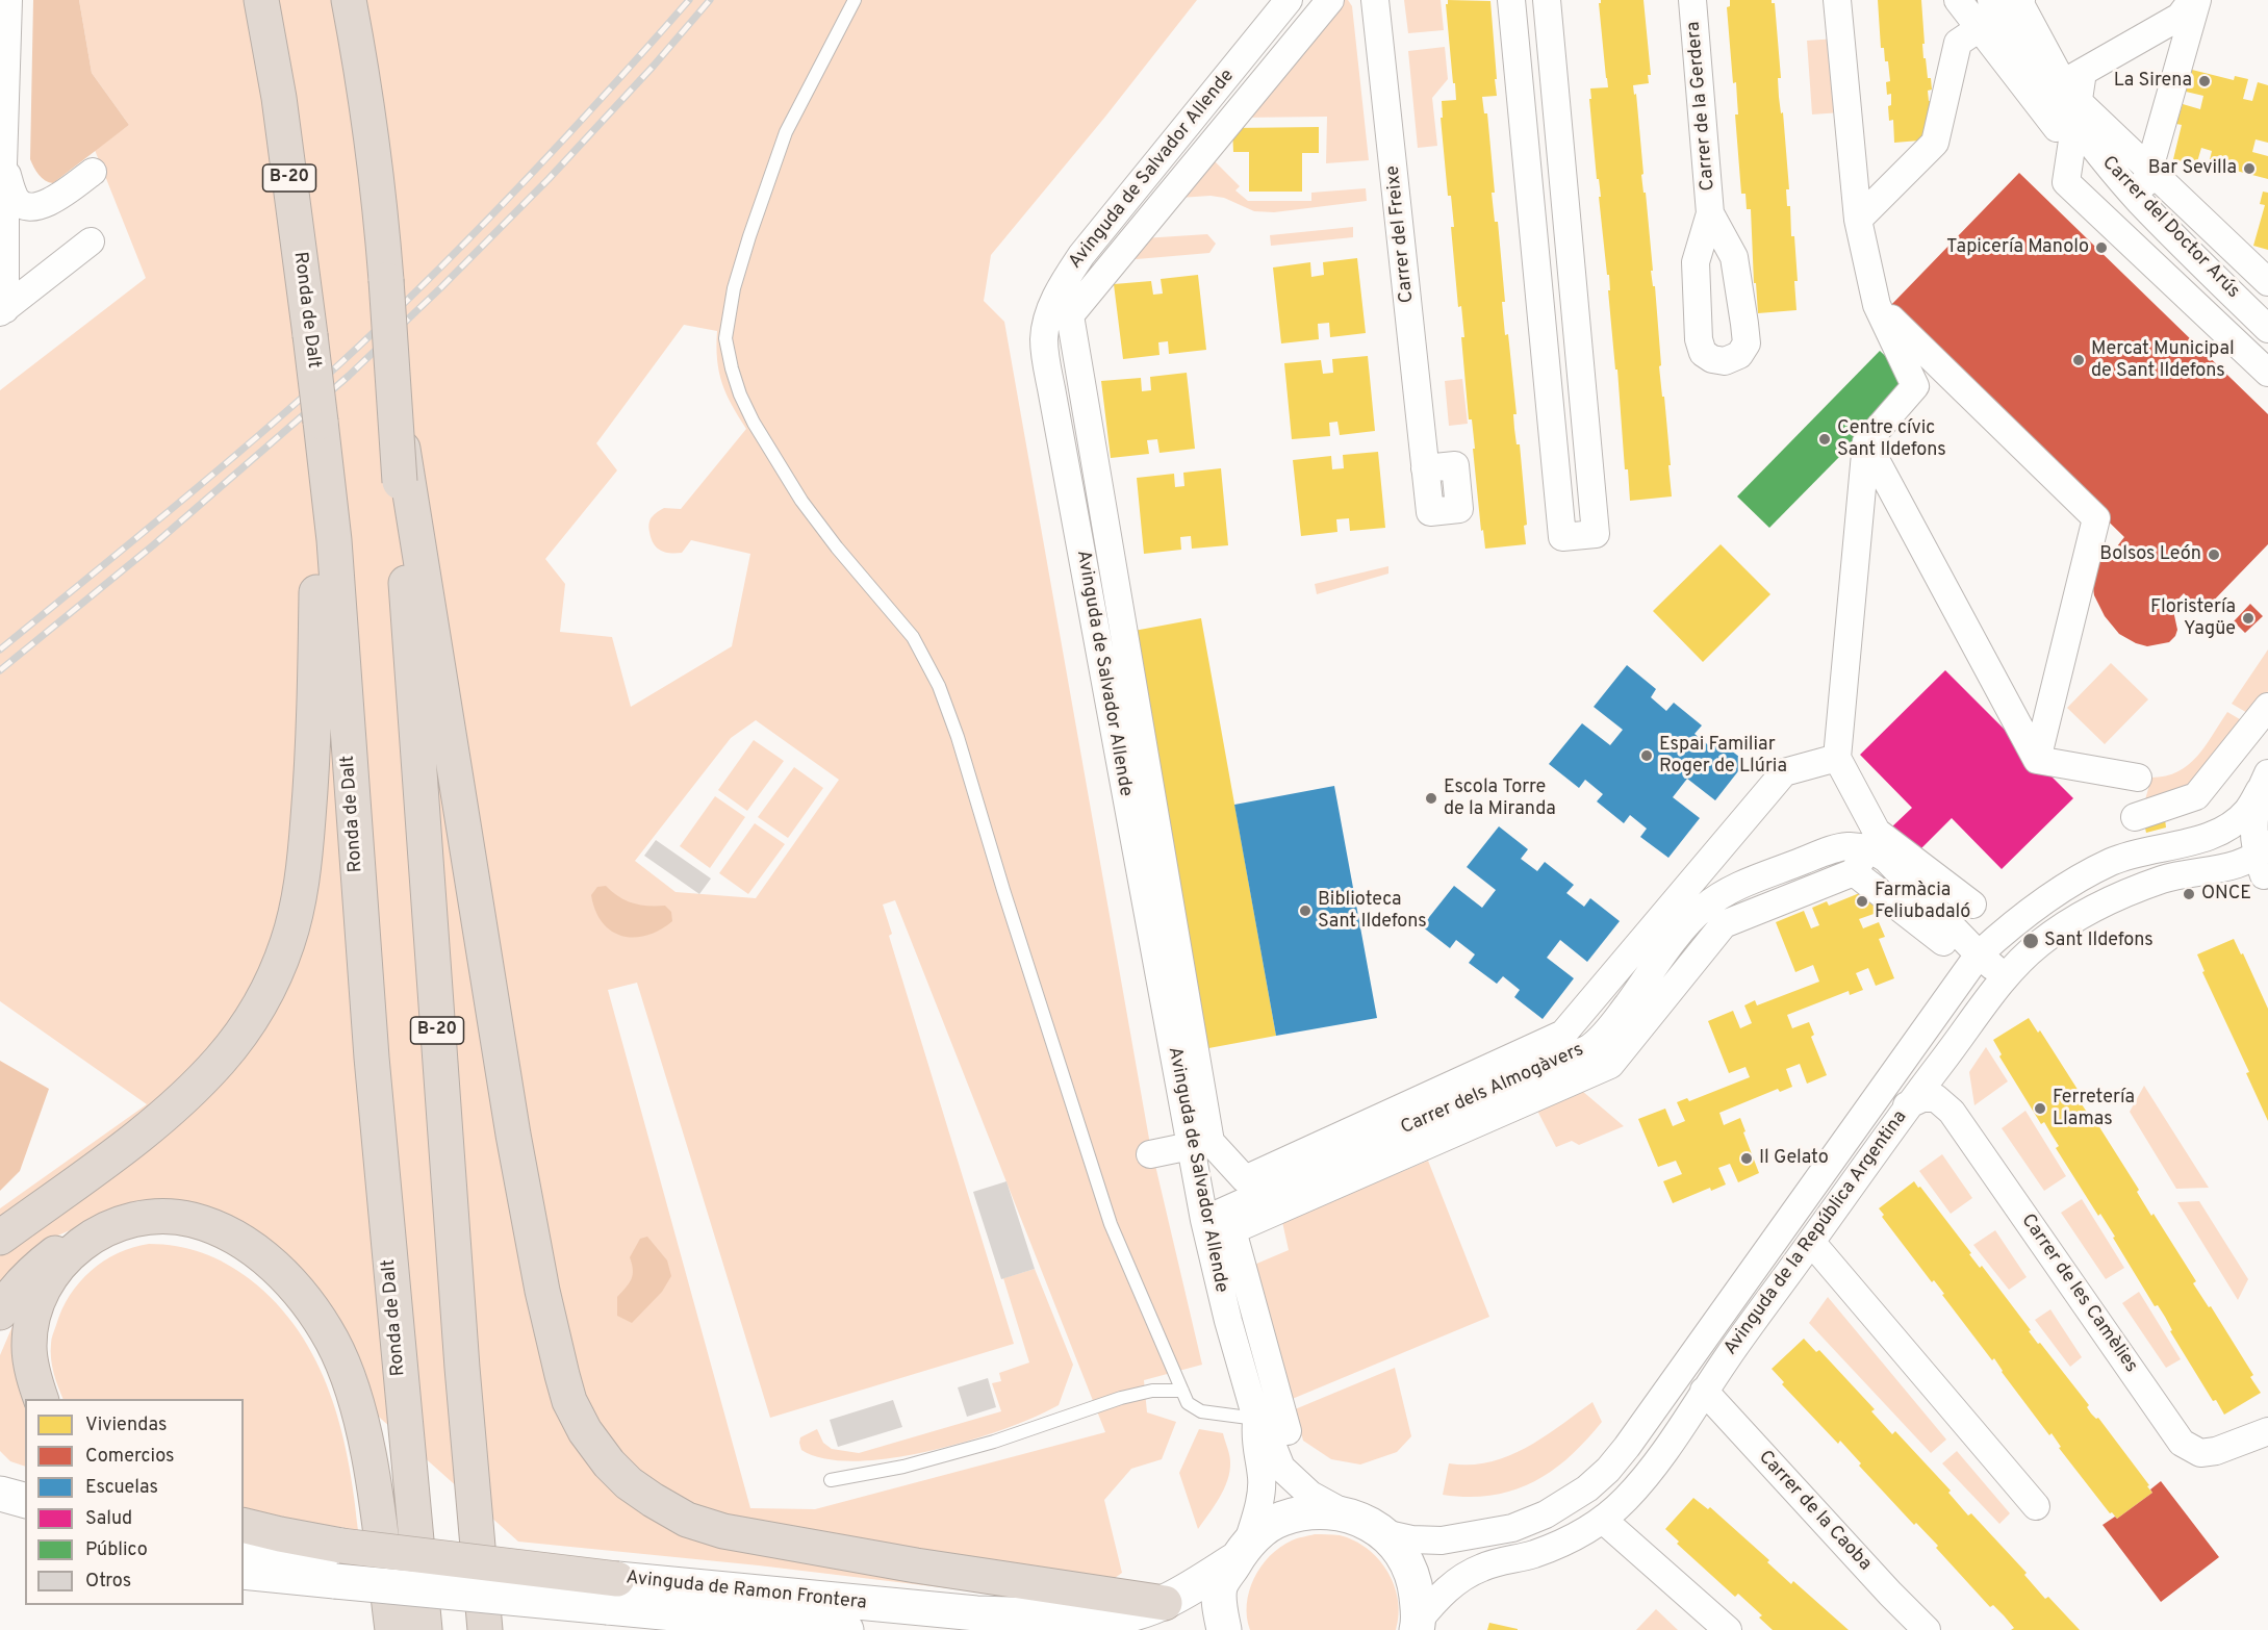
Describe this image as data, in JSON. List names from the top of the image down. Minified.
{"streets":{"highway":["B-20","Ronda de Dalt"],"street":["Carrer de la Gerdera","Avinguda de Salvador Allende","Carrer del Doctor Arús","Carrer del Freixe","Carrer dels Almogàvers","Avinguda de la República Argentina","Carrer de les Camèlies","Carrer de la Caoba","Avinguda de Ramon Frontera"]},"crossings":[["Avinguda de Salvador Allende","Carrer dels Almogàvers"],["Avinguda de Salvador Allende","Avinguda de Ramon Frontera"],["Avinguda de la República Argentina","Carrer de les Camèlies"],["Avinguda de la República Argentina","Carrer de la Caoba"]],"places":["La Sirena","Bar Sevilla","Tapicería Manolo","Mercat Municipal de Sant Ildefons","Centre cívic Sant Ildefons","Bolsos León","Floristería Yagüe","Espai Familiar Roger de Llúria","Escola Torre de la Miranda","ONCE","Farmàcia Feliubadaló","Biblioteca Sant Ildefons","Sant Ildefons","Ferretería Llamas","Il Gelato"],"legend":["Viviendas","Comercios","Escuelas","Salud","Público","Otros"]}
